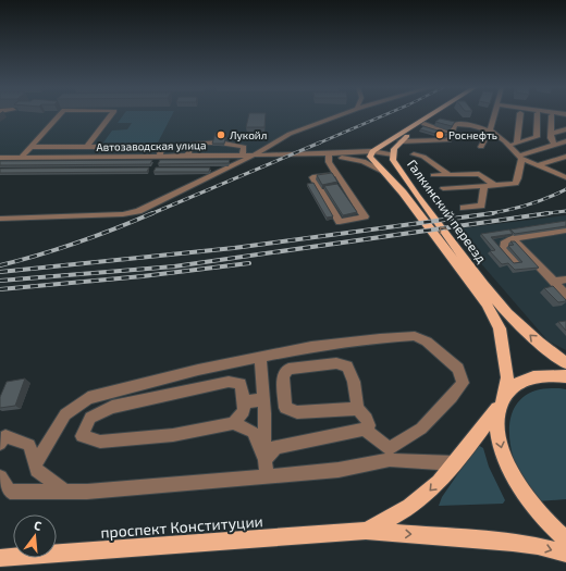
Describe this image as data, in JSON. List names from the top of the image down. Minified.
{"streets":{"main road":["Галкинский переезд","проспект Конституции"],"street":["Автозаводская улица"]},"places":["Лукойл","Роснефть"],"north":"top"}
